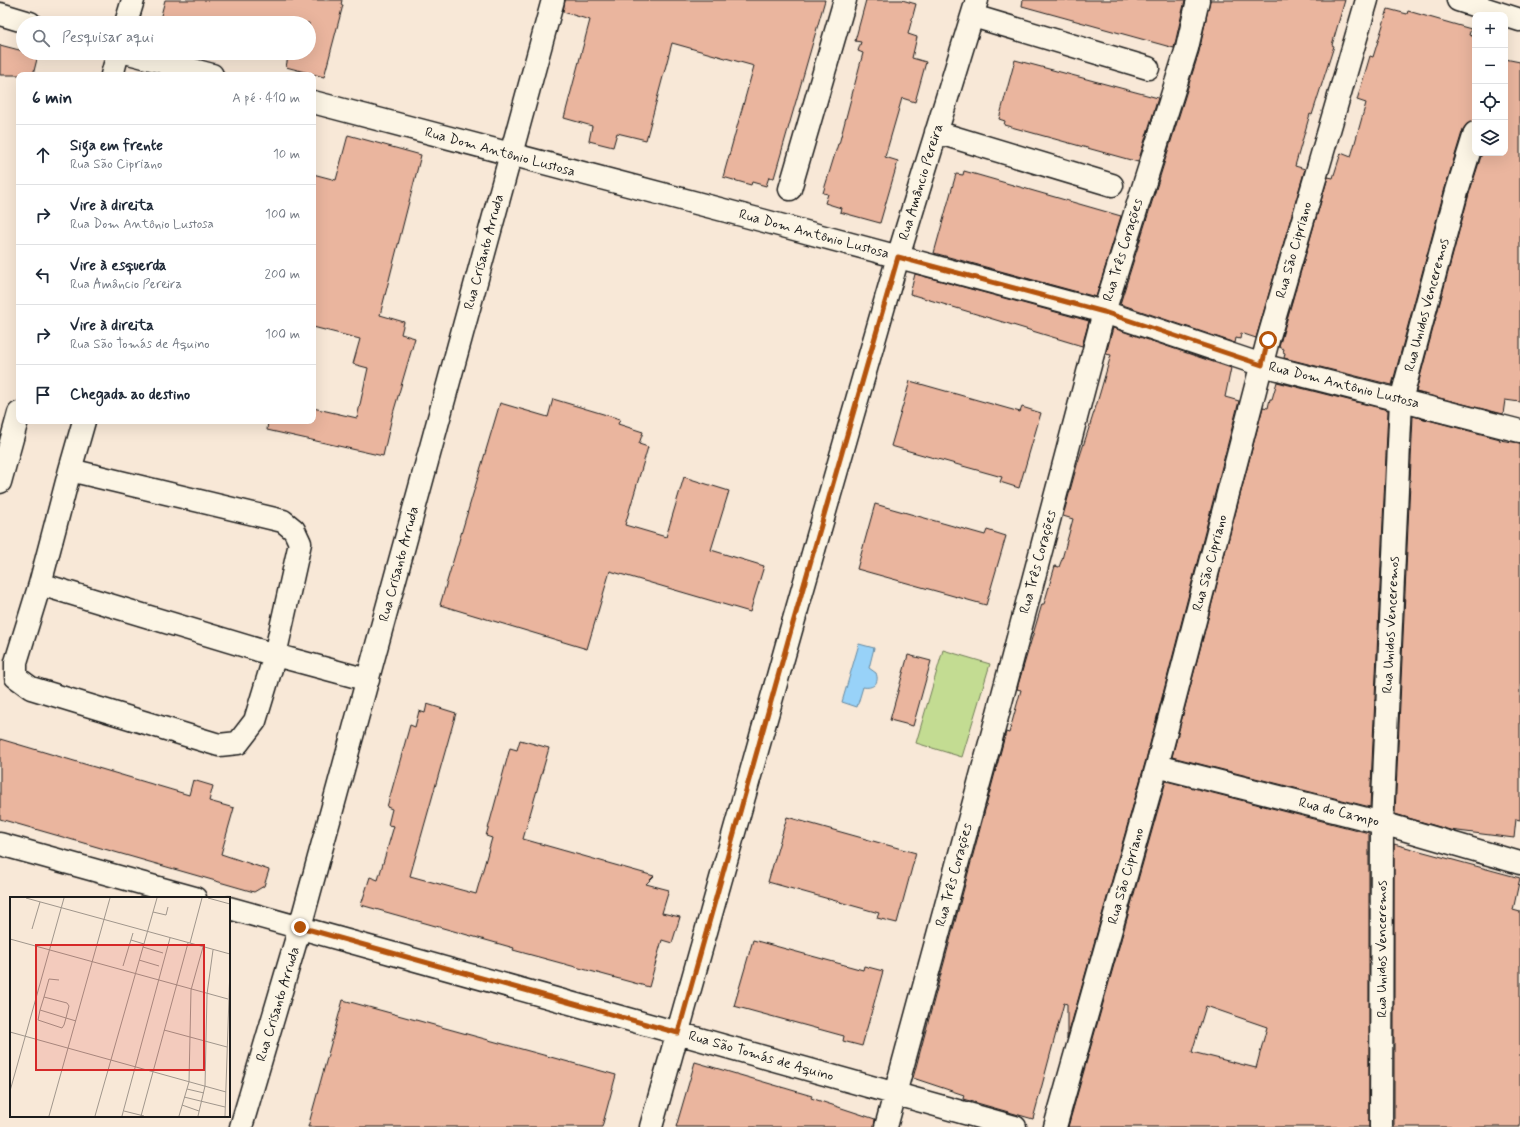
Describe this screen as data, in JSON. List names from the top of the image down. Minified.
{"streets":{"street":["Rua Dom Antônio Lustosa","Rua Amâncio Pereira","Rua Três Corações","Rua São Cipriano","Rua Crisanto Arruda","Rua Unidos Venceremos","Rua do Campo","Rua São Tomás de Aquino"]},"crossings":[["Rua Dom Antônio Lustosa","Rua Amâncio Pereira"],["Rua Dom Antônio Lustosa","Rua Três Corações"],["Rua Dom Antônio Lustosa","Rua São Cipriano"],["Rua Dom Antônio Lustosa","Rua Crisanto Arruda"],["Rua Dom Antônio Lustosa","Rua Unidos Venceremos"],["Rua Amâncio Pereira","Rua São Tomás de Aquino"],["Rua Três Corações","Rua São Tomás de Aquino"],["Rua São Cipriano","Rua do Campo"],["Rua Crisanto Arruda","Rua São Tomás de Aquino"],["Rua Unidos Venceremos","Rua do Campo"]],"page":{"map_buttons":["+","−"],"search":"Pesquisar aqui","heading":["6 min","A pé · 410 m"],"list":[["Siga em frente","Rua São Cipriano","10 m"],["Vire à direita","Rua Dom Antônio Lustosa","100 m"],["Vire à esquerda","Rua Amâncio Pereira","200 m"],["Vire à direita","Rua São Tomás de Aquino","100 m"],"Chegada ao destino"]}}
